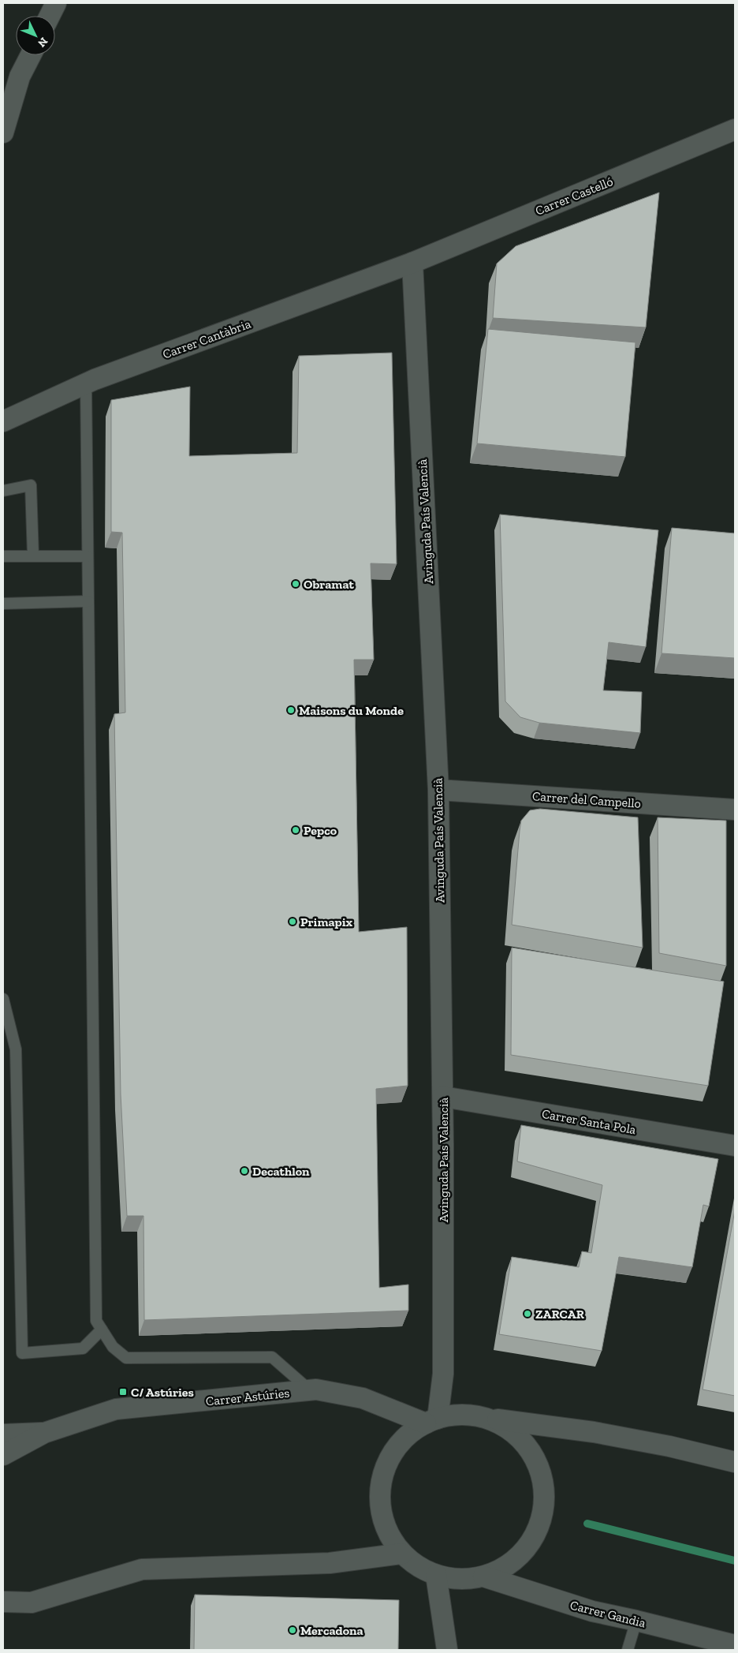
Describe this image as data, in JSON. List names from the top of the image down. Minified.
{"streets":{"street":["Carrer Castelló","Carrer Cantàbria","Avinguda País Valencià","Carrer del Campello","Carrer Santa Pola","Carrer Astúries","Carrer Gandia"]},"crossings":[["Carrer Castelló","Carrer Cantàbria"],["Carrer Castelló","Avinguda País Valencià"],["Carrer Cantàbria","Avinguda País Valencià"],["Avinguda País Valencià","Carrer del Campello"],["Avinguda País Valencià","Carrer Santa Pola"],["Avinguda País Valencià","Carrer Astúries"]],"places":{"other":["Obramat","Maisons du Monde","Pepco","Primapix","Decathlon","ZARCAR","Mercadona"],"transit":["C/ Astúries"]},"north":"bottom right"}
